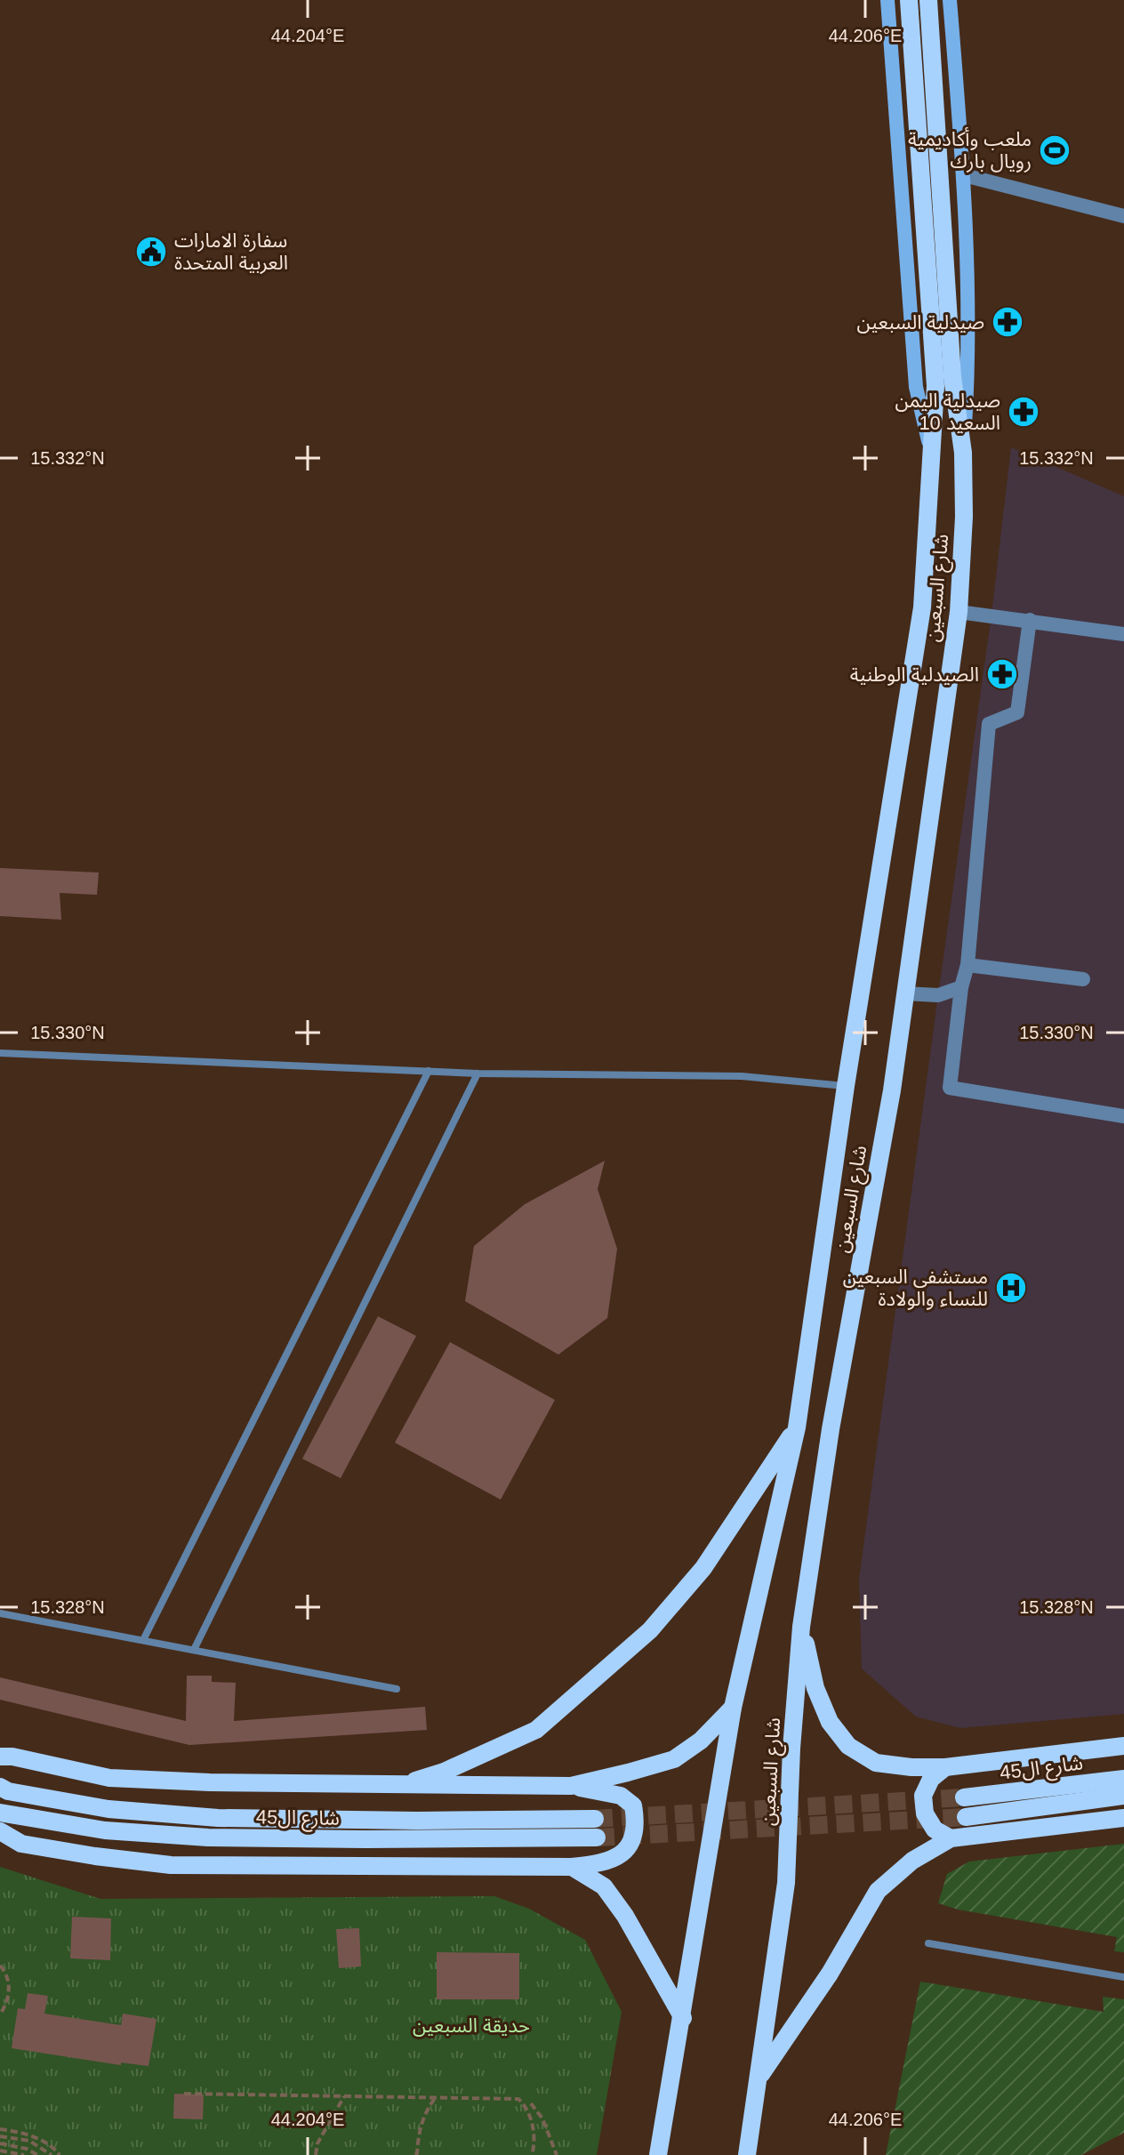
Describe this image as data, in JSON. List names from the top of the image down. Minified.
{"streets":{"main road":["شارع السبعين","شارع ال45"]},"parks":["حديقة السبعين"],"places":{"sports":["ملعب وأكاديمية رويال بارك"],"public building":["سفارة الامارات العربية المتحدة"],"pharmacy":["صيدلية السبعين","صيدلية اليمن السعيد 10","الصيدلية الوطنية"],"hospital":["مستشفى السبعين للنساء والولادة"]},"coordinates":["44.204°E","44.206°E","15.332°N","15.330°N","15.328°N"]}
